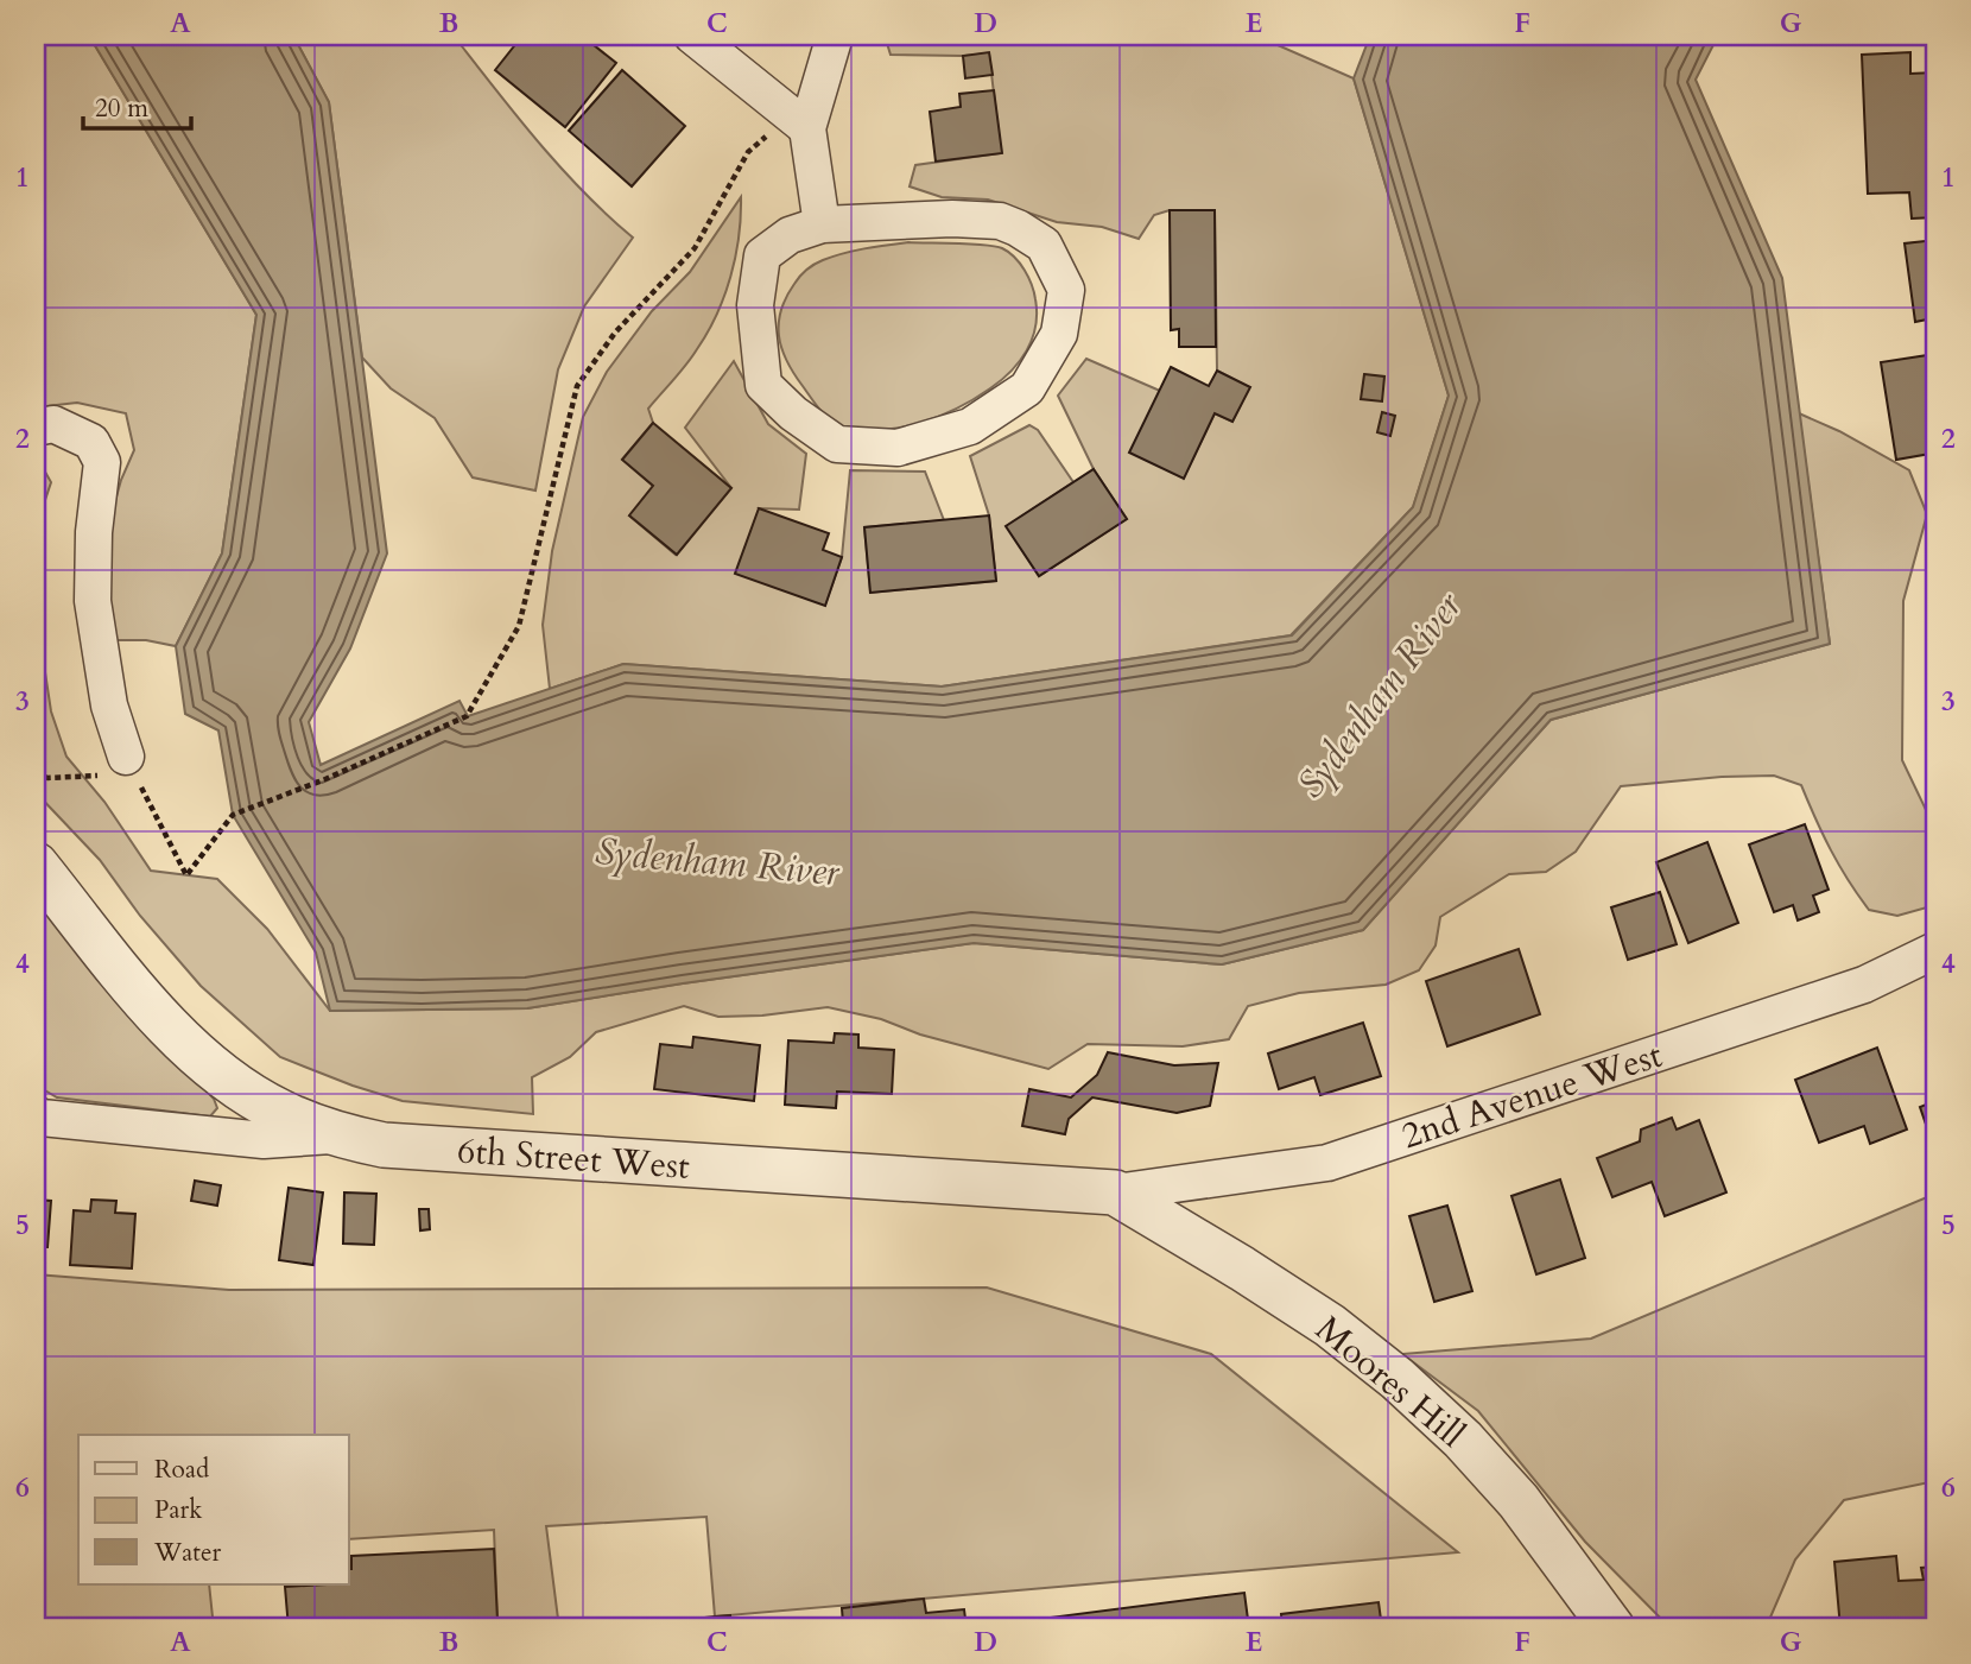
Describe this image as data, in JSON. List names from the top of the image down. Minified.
{"streets":{"street":["2nd Avenue West","6th Street West","Moores Hill"]},"crossings":[["2nd Avenue West","6th Street West"],["2nd Avenue West","Moores Hill"],["6th Street West","Moores Hill"]],"water":["Sydenham River"],"legend":["Road","Park","Water"],"scale_bar":"20 m","grid":{"columns":["A","B","C","D","E","F","G"],"rows":["1","2","3","4","5","6"]}}
